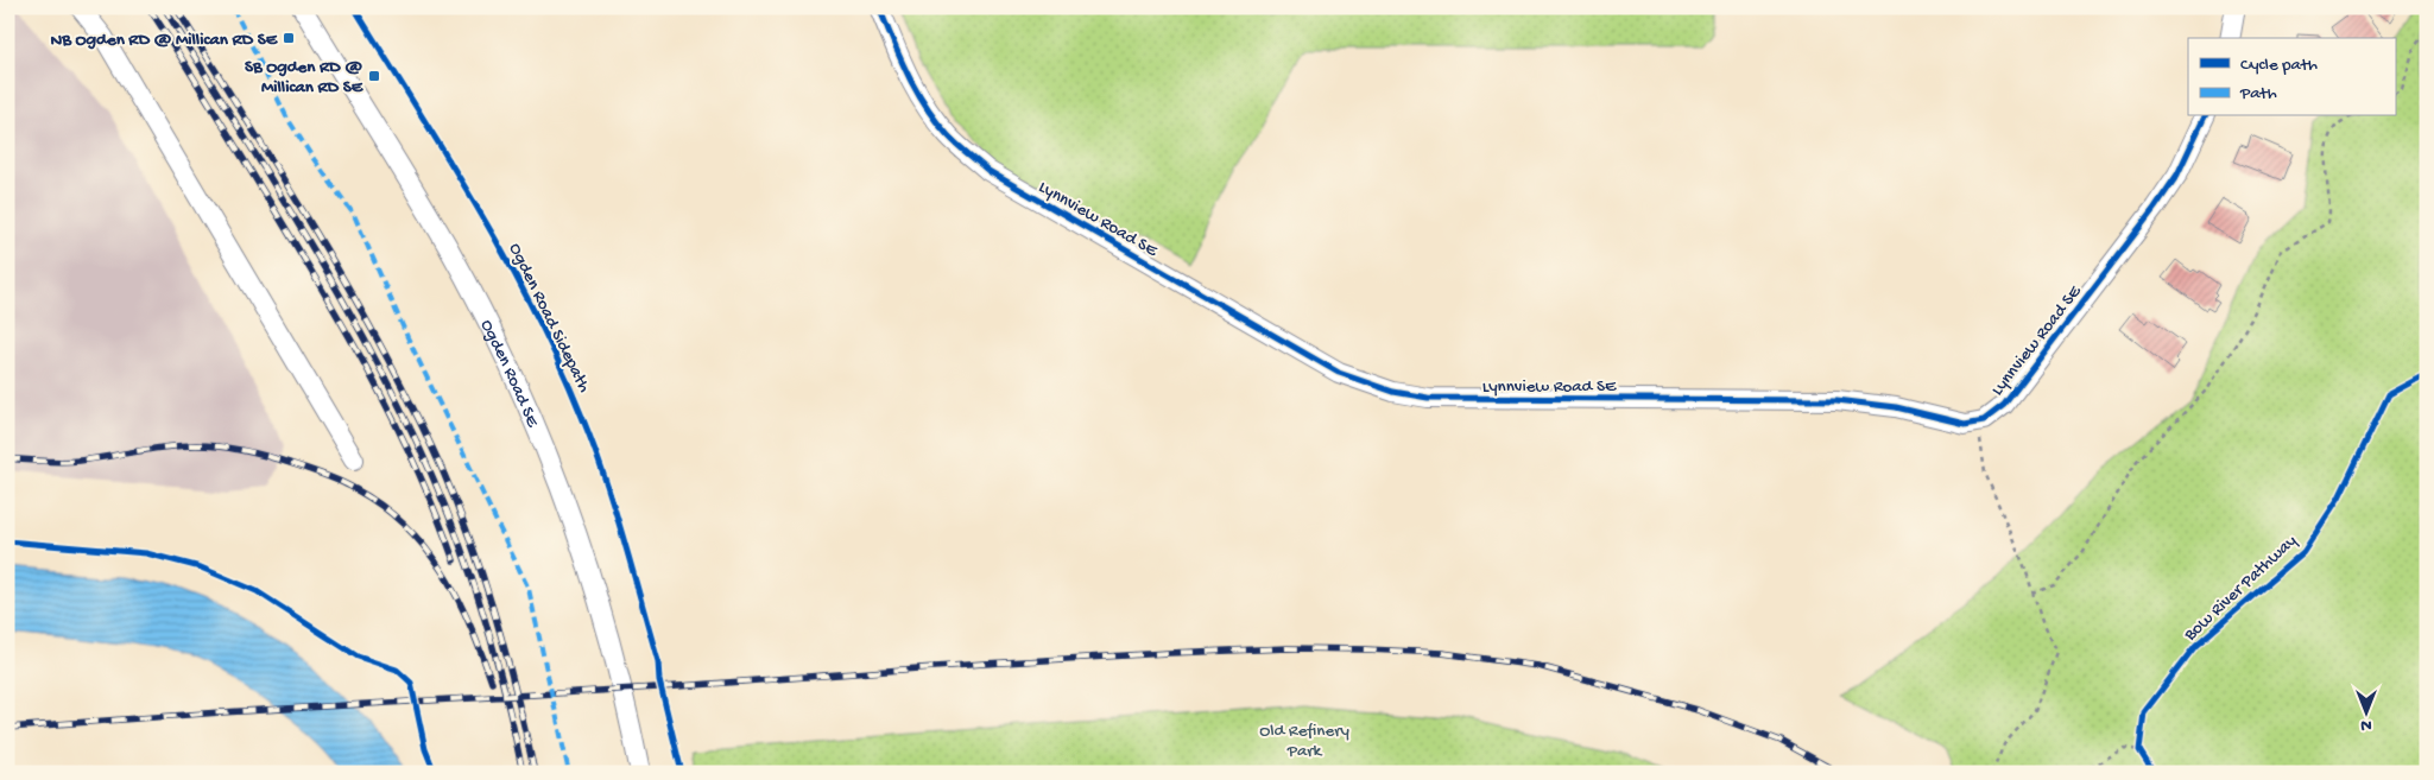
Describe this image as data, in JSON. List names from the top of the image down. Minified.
{"streets":{"street":["Lynnview Road SE","Ogden Road SE"],"cycle path":["Ogden Road Sidepath","Bow River Pathway"]},"parks":["Old Refinery Park"],"places":{"transit":["NB Ogden RD @ Millican RD SE","SB Ogden RD @ Millican RD SE"]},"legend":["Cycle path","Path"],"north":"bottom"}
